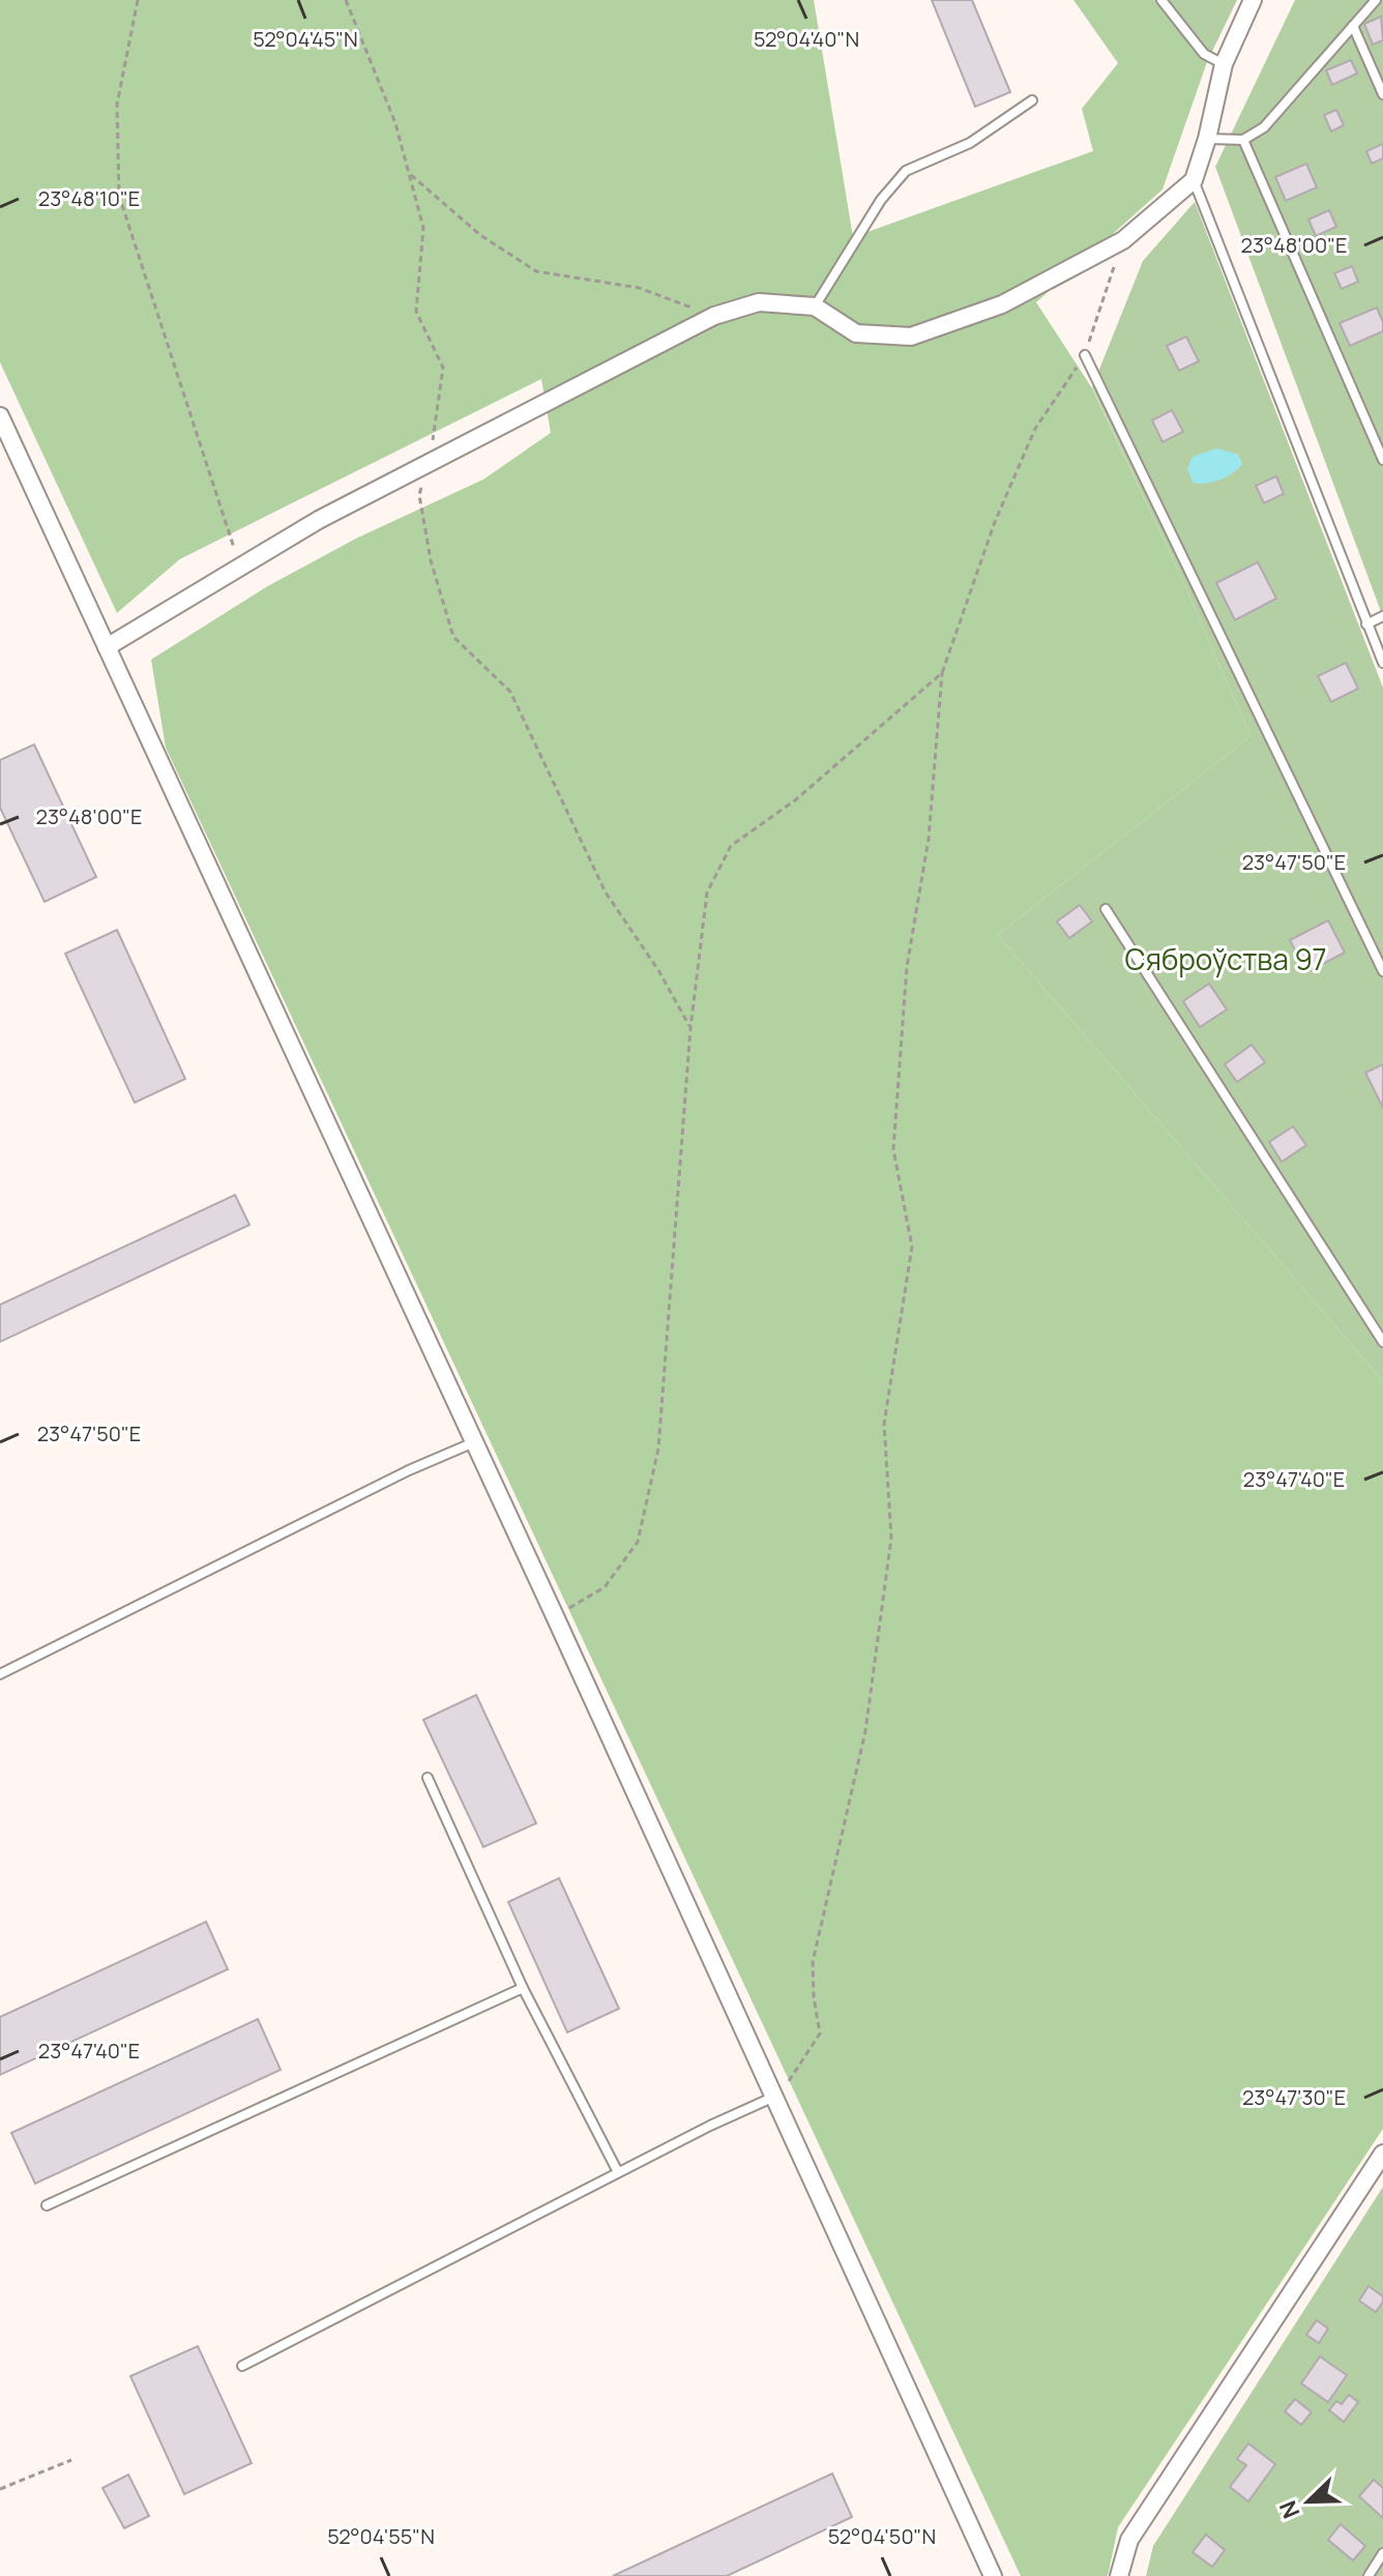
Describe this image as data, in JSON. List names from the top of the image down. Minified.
{"parks":["Сяброўства 97"],"north":"bottom left","coordinates":["52°04'45\"N","52°04'40\"N","23°48'10\"E","23°48'00\"E","23°47'50\"E","23°47'40\"E","23°47'30\"E","52°04'55\"N","52°04'50\"N"]}
